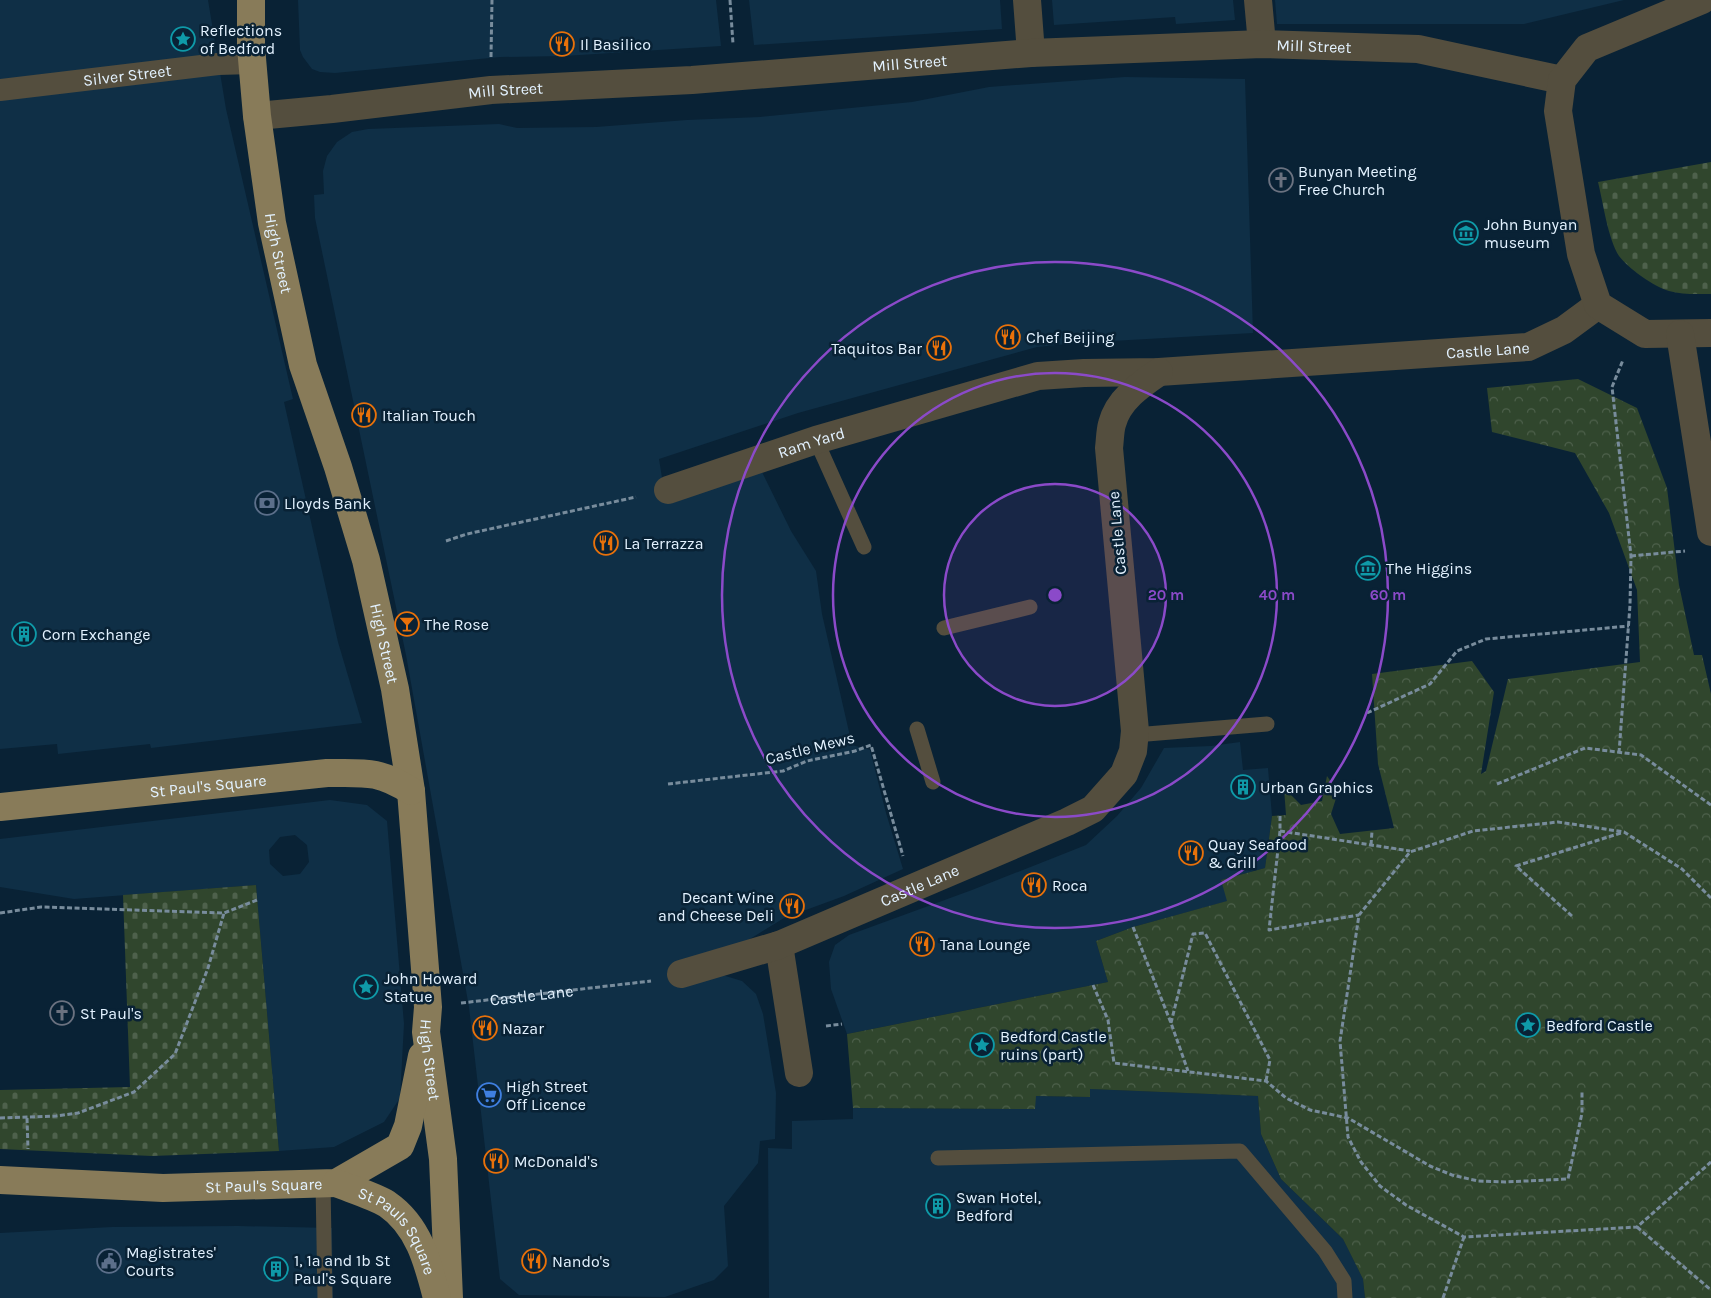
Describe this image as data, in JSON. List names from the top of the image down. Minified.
{"streets":{"main road":["High Street","St Paul's Square","St Pauls Square"],"street":["Mill Street","Silver Street","Castle Lane","Ram Yard"],"path":["Castle Mews"]},"crossings":[["Mill Street","High Street"],["Silver Street","High Street"],["High Street","Castle Lane"],["High Street","St Paul's Square"],["High Street","St Pauls Square"],["Castle Lane","Ram Yard"],["Castle Lane","Castle Mews"],["Castle Lane","St Paul's Square"],["St Paul's Square","St Pauls Square"]],"places":{"place":["Reflections of Bedford","John Howard Statue","Bedford Castle","Bedford Castle ruins (part)"],"restaurant":["Il Basilico","Chef Beijing","Taquitos Bar","Italian Touch","La Terrazza","Quay Seafood & Grill","Roca","Decant Wine and Cheese Deli","Tana Lounge","Nazar","McDonald's","Nando's"],"church":["Bunyan Meeting Free Church","St Paul's"],"museum":["John Bunyan museum","The Higgins"],"bank":["Lloyds Bank"],"bar":["The Rose"],"building":["Corn Exchange","Urban Graphics","Swan Hotel, Bedford","1, 1a and 1b St Paul's Square"],"supermarket":["High Street Off Licence"],"public building":["Magistrates' Courts"]},"rings":["20 m","40 m","60 m"]}
